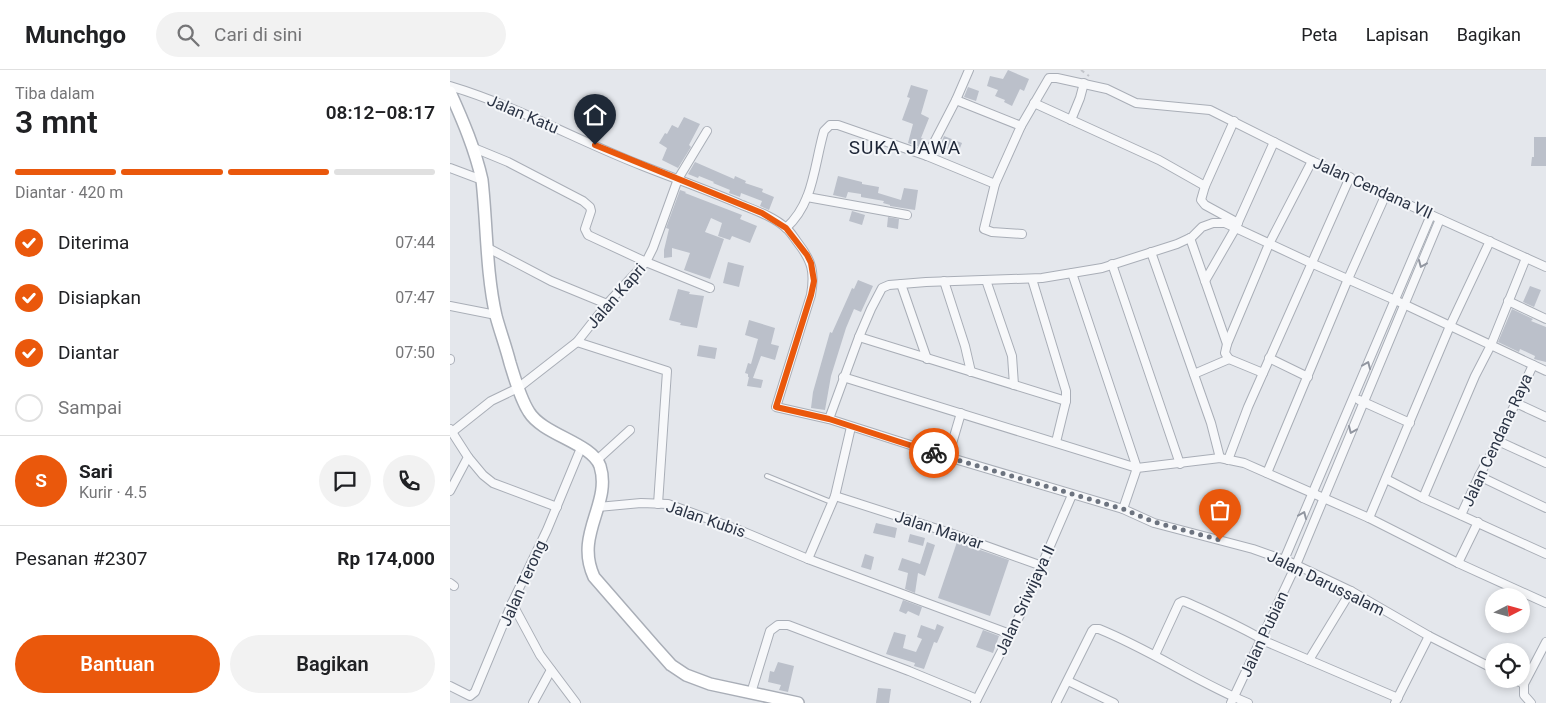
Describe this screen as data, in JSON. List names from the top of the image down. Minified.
{"streets":{"street":["Jalan Katu","Jalan Cendana VII","Jalan Kapri","Jalan Cendana Raya","Jalan Kubis","Jalan Mawar","Jalan Terong","Jalan Darussalam","Jalan Sriwijaya II","Jalan Pubian"]},"crossings":[["Jalan Katu","Jalan Kapri"],["Jalan Katu","Jalan Darussalam"],["Jalan Cendana VII","Jalan Pubian"],["Jalan Kubis","Jalan Sriwijaya II"],["Jalan Mawar","Jalan Sriwijaya II"],["Jalan Darussalam","Jalan Sriwijaya II"],["Jalan Darussalam","Jalan Pubian"]],"districts":["SUKA JAWA"],"north":"right","page":{"header":"Munchgo","search":"Cari di sini","nav":["Peta","Lapisan","Bagikan"],"heading":["3 mnt","Tiba dalam","08:12–08:17"],"panel":["Sari","Kurir · 4.5","Pesanan #2307","Rp 174,000"],"bar":"Diantar · 420 m","list":[["Diterima","07:44"],["Disiapkan","07:47"],["Diantar","07:50"],"Sampai"],"round":"S","buttons":["Bantuan","Bagikan"]}}
